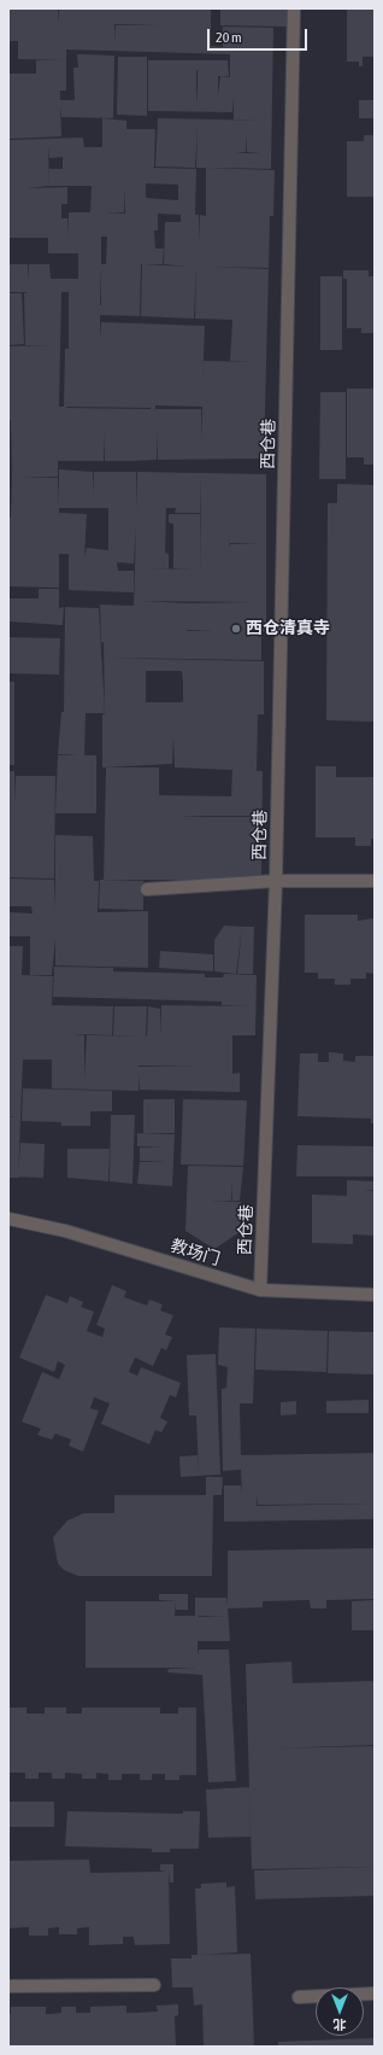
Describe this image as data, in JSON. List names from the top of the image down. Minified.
{"streets":{"street":["西仓巷","教场门"]},"crossings":[["西仓巷","教场门"]],"places":["西仓清真寺"],"scale_bar":"20 m","north":"bottom"}
